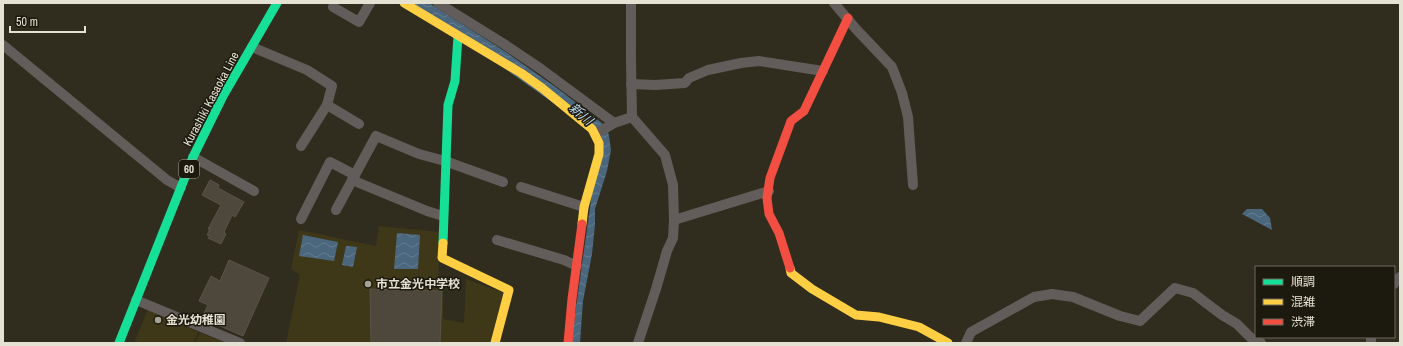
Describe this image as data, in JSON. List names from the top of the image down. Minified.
{"streets":{"street":["Kurashiki Kasaoka Line","60"]},"water":["新川"],"places":["市立金光中学校","金光幼稚園"],"legend":["順調","混雑","渋滞"],"scale_bar":"50 m"}
